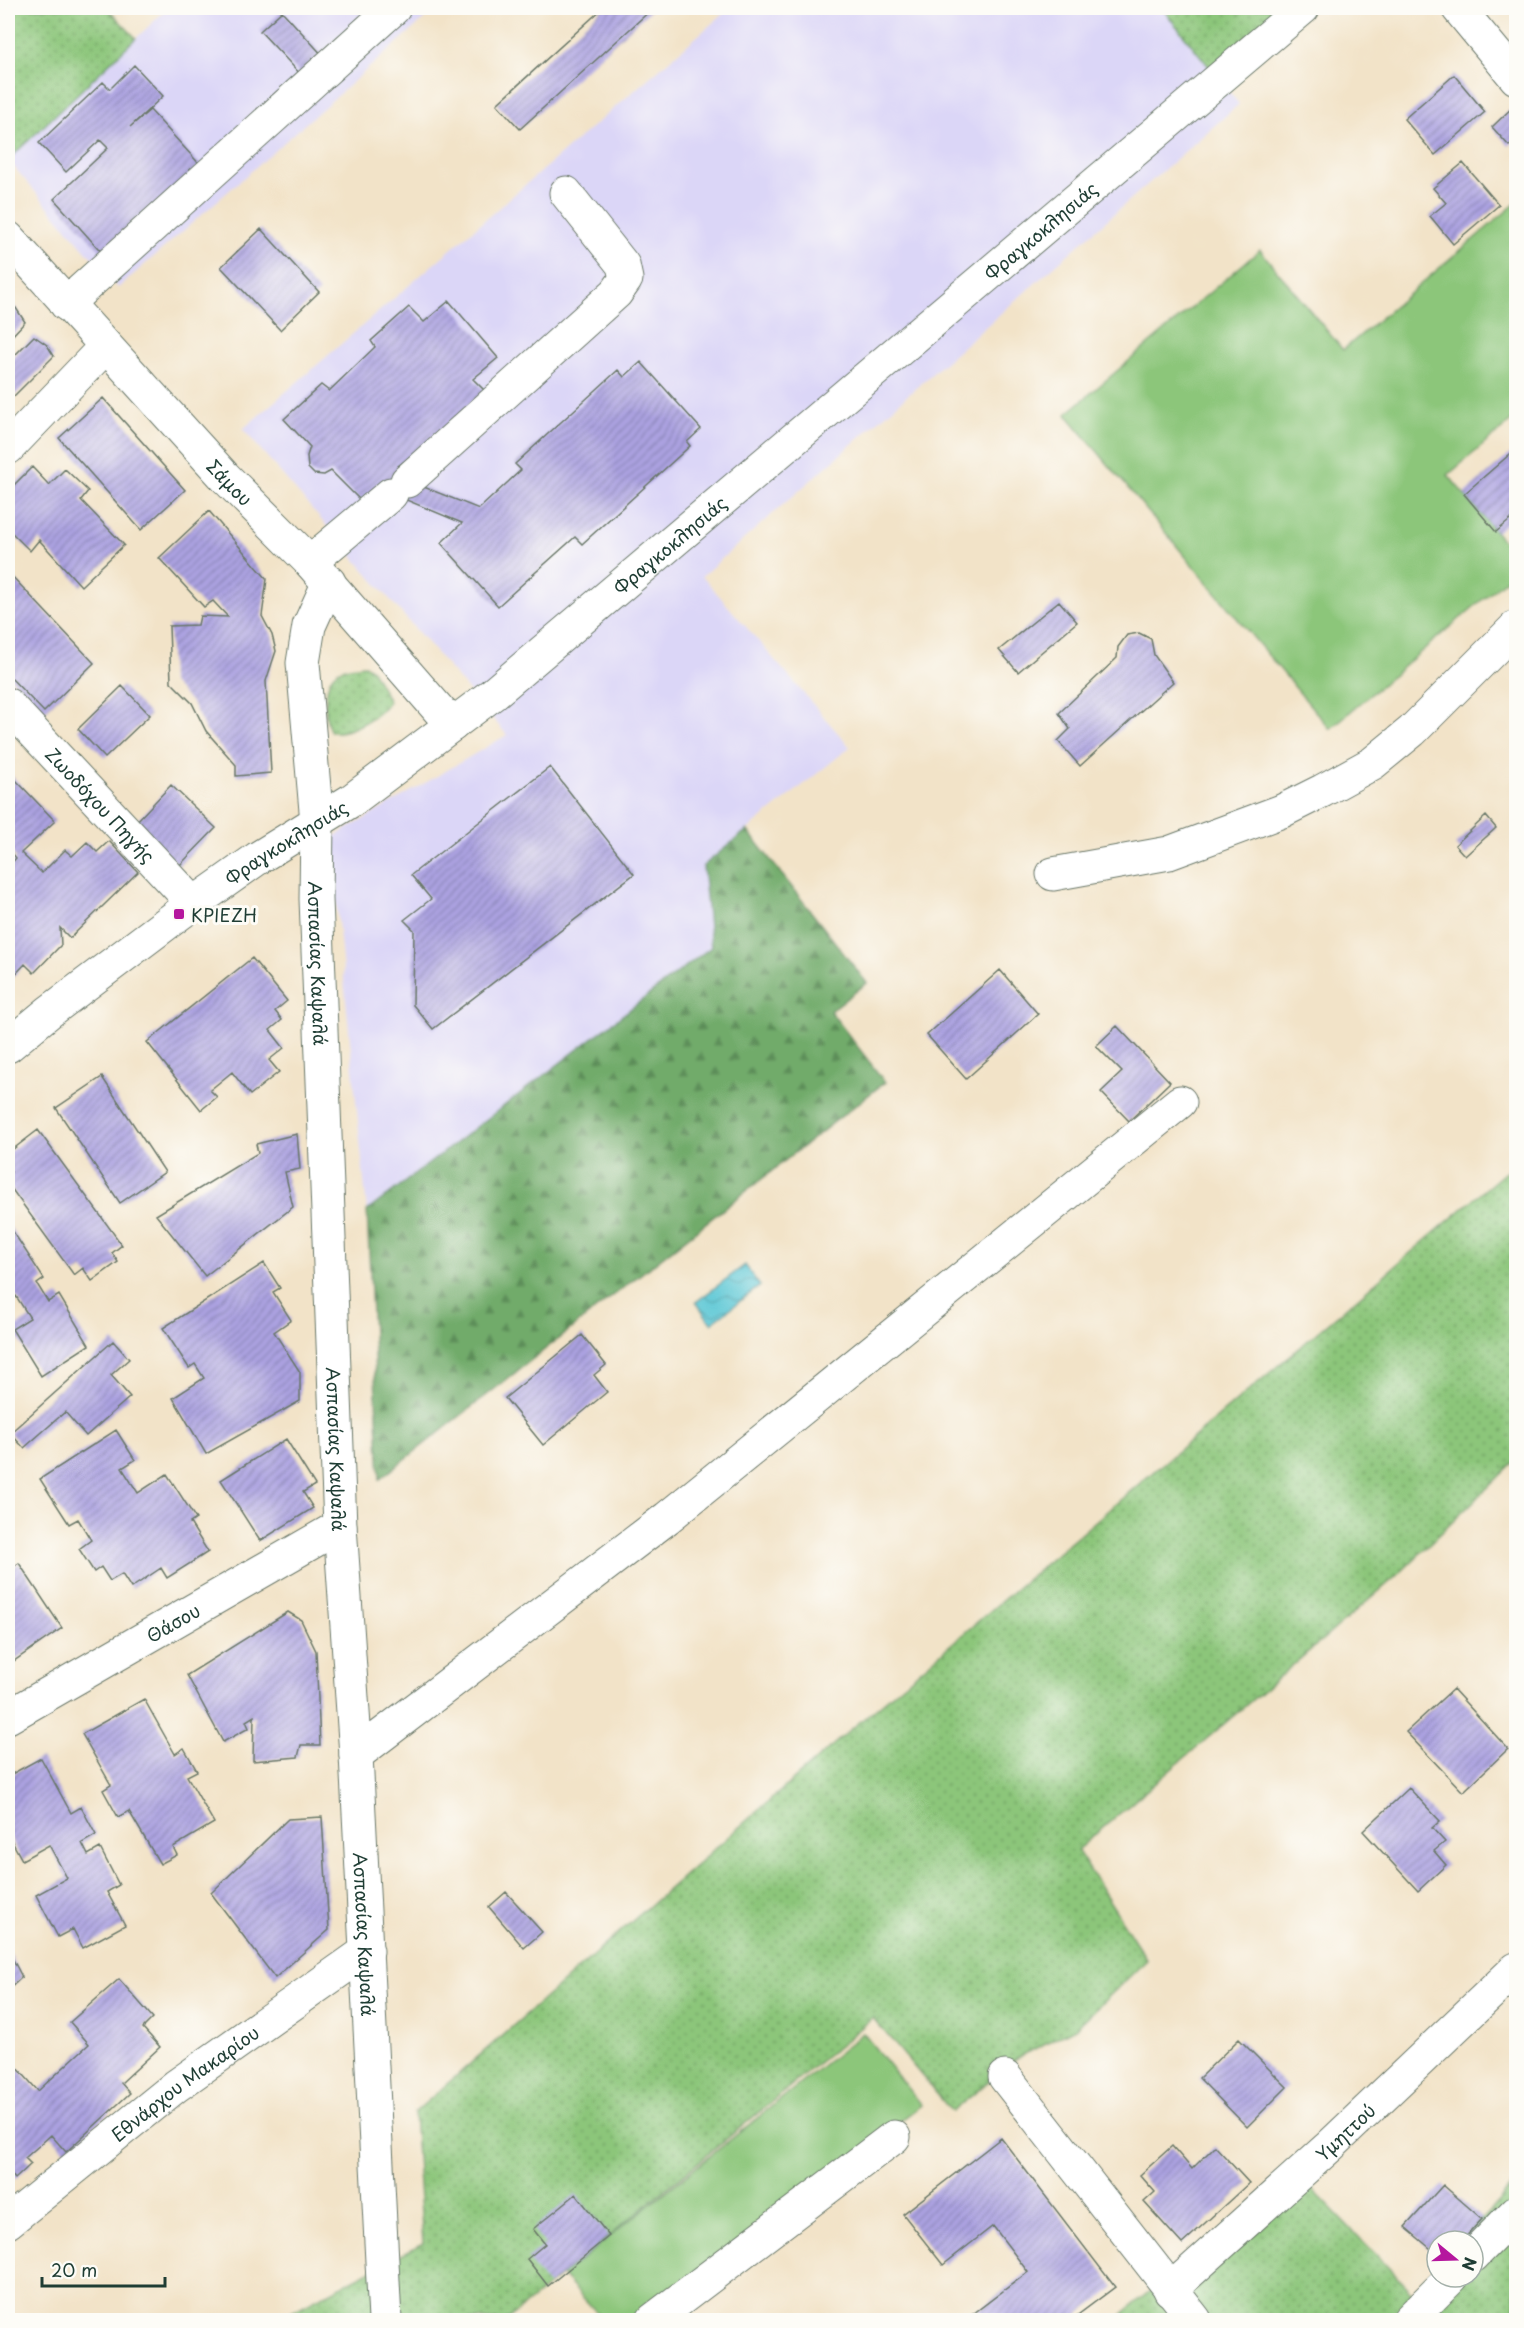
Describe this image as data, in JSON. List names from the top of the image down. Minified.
{"streets":{"street":["Φραγκοκλησιάς","Σάμου","Ζωοδόχου Πηγής","Ασπασίας Καψαλά","Θάσου","Εθνάρχου Μακαρίου","Υμηττού"]},"crossings":[["Φραγκοκλησιάς","Σάμου"],["Φραγκοκλησιάς","Ζωοδόχου Πηγής"],["Φραγκοκλησιάς","Ασπασίας Καψαλά"],["Σάμου","Ασπασίας Καψαλά"],["Ασπασίας Καψαλά","Θάσου"],["Ασπασίας Καψαλά","Εθνάρχου Μακαρίου"]],"places":{"transit":["ΚΡΙΕΖΗ"]},"scale_bar":"20 m","north":"right"}
